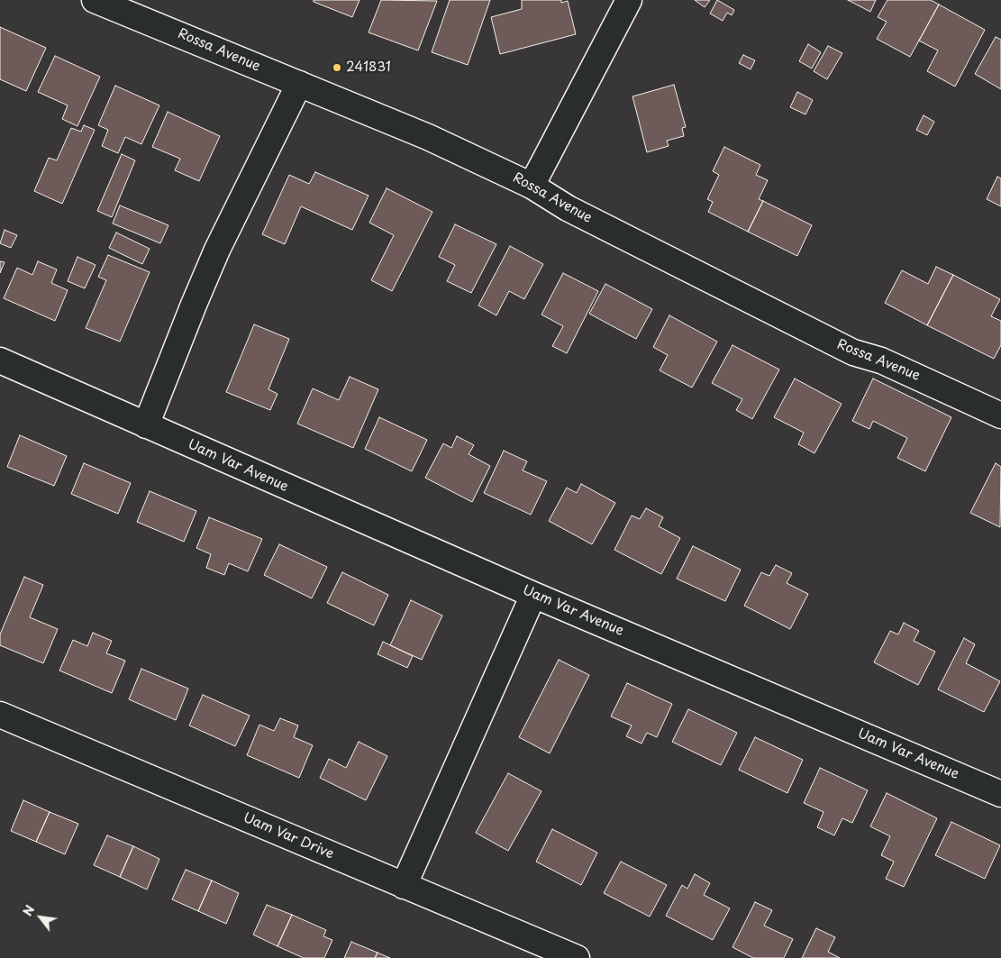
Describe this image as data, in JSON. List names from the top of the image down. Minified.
{"streets":{"street":["Rossa Avenue","Uam Var Avenue","Uam Var Drive"]},"places":["241831"],"north":"top left"}
